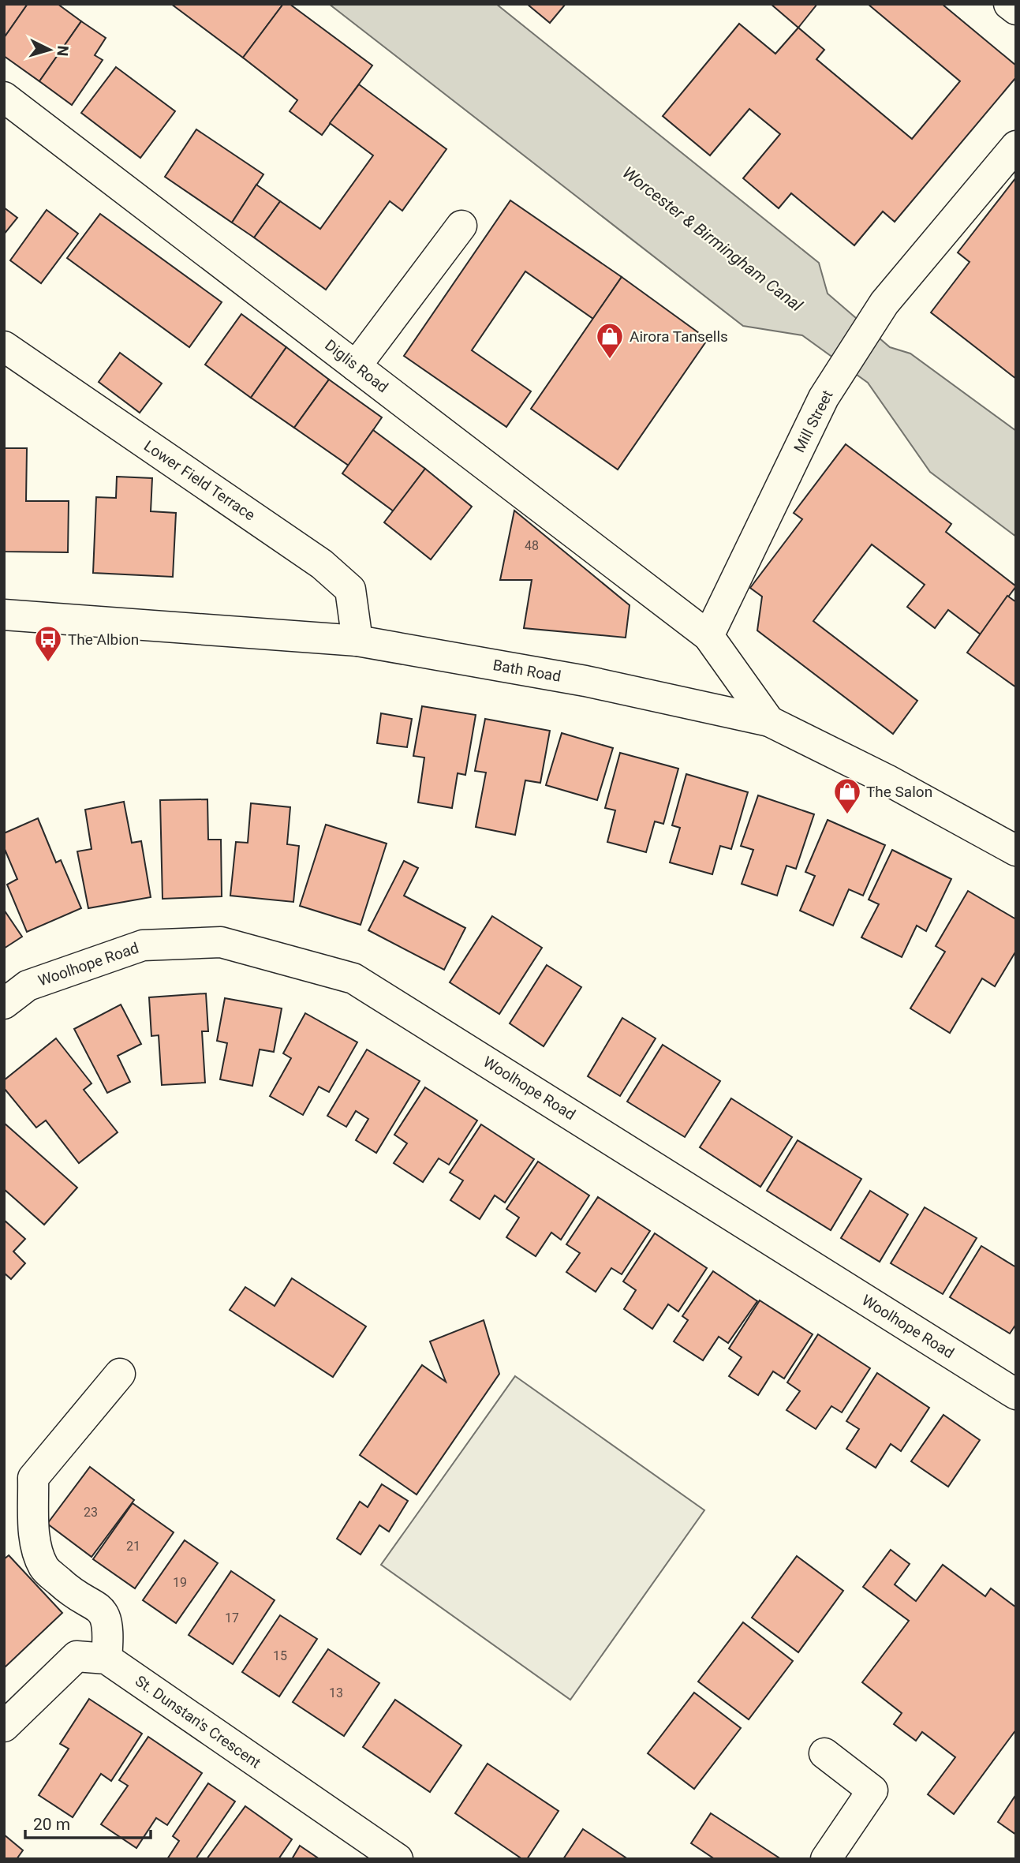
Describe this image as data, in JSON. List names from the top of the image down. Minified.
{"streets":{"street":["Diglis Road","Mill Street","Lower Field Terrace","Bath Road","Woolhope Road","St. Dunstan's Crescent"]},"crossings":[["Diglis Road","Mill Street"],["Lower Field Terrace","Bath Road"]],"water":["Worcester & Birmingham Canal"],"places":{"shop":["Airora Tansells","The Salon"],"bus stop":["The Albion"]},"house_numbers":["48","23","21","19","17","15","13"],"scale_bar":"20 m","north":"right"}
